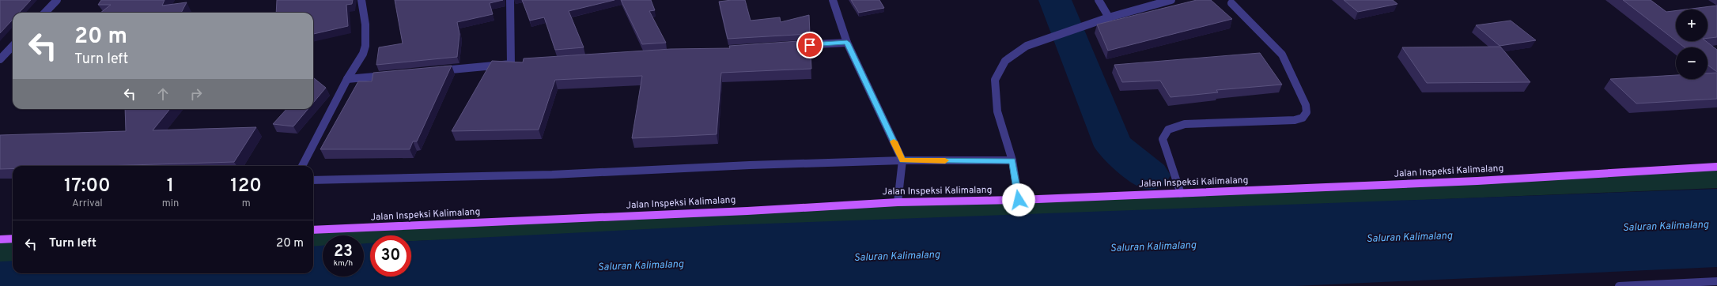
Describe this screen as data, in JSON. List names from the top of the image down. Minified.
{"streets":{"main road":["Jalan Inspeksi Kalimalang"]},"water":["Saluran Kalimalang"],"page":{"map_buttons":["+","−"],"turn":["20 m","Turn left"],"eta":["17:00","Arrival","1","min","120","m"],"list":[{"name":"Turn left","value":"20 m"}],"speed":"23 km/h","limit":"30"}}
